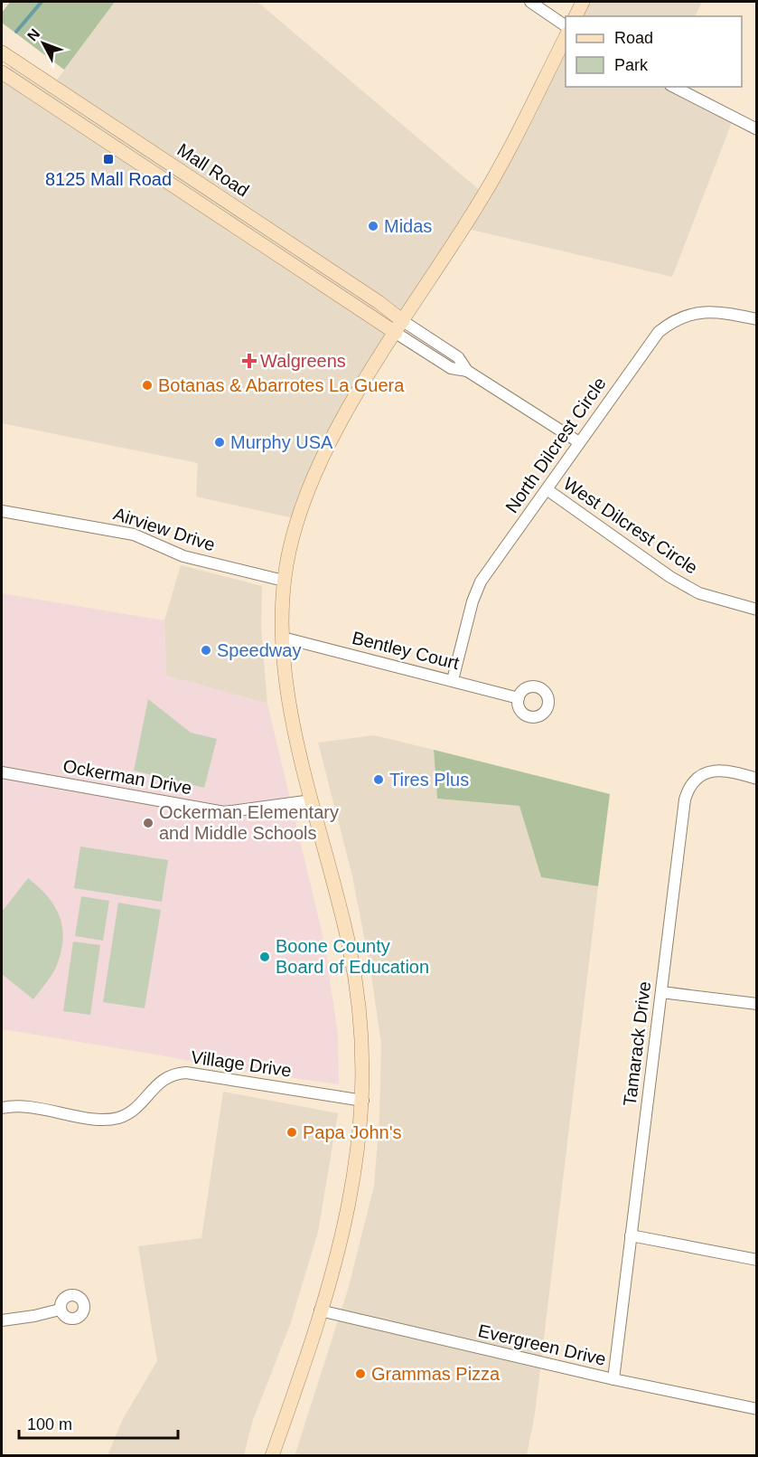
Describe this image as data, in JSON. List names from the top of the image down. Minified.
{"streets":{"main road":["Mall Road"],"street":["North Dilcrest Circle","West Dilcrest Circle","Airview Drive","Bentley Court","Ockerman Drive","Tamarack Drive","Village Drive","Evergreen Drive"]},"crossings":[["North Dilcrest Circle","West Dilcrest Circle"],["North Dilcrest Circle","Bentley Court"],["Tamarack Drive","Evergreen Drive"]],"places":{"transit":["8125 Mall Road"],"other":["Midas","Botanas & Abarrotes La Guera","Murphy USA","Speedway","Tires Plus","Ockerman Elementary and Middle Schools","Boone County Board of Education","Papa John's","Grammas Pizza"],"health":["Walgreens"]},"legend":["Road","Park"],"scale_bar":"100 m","north":"top left"}
